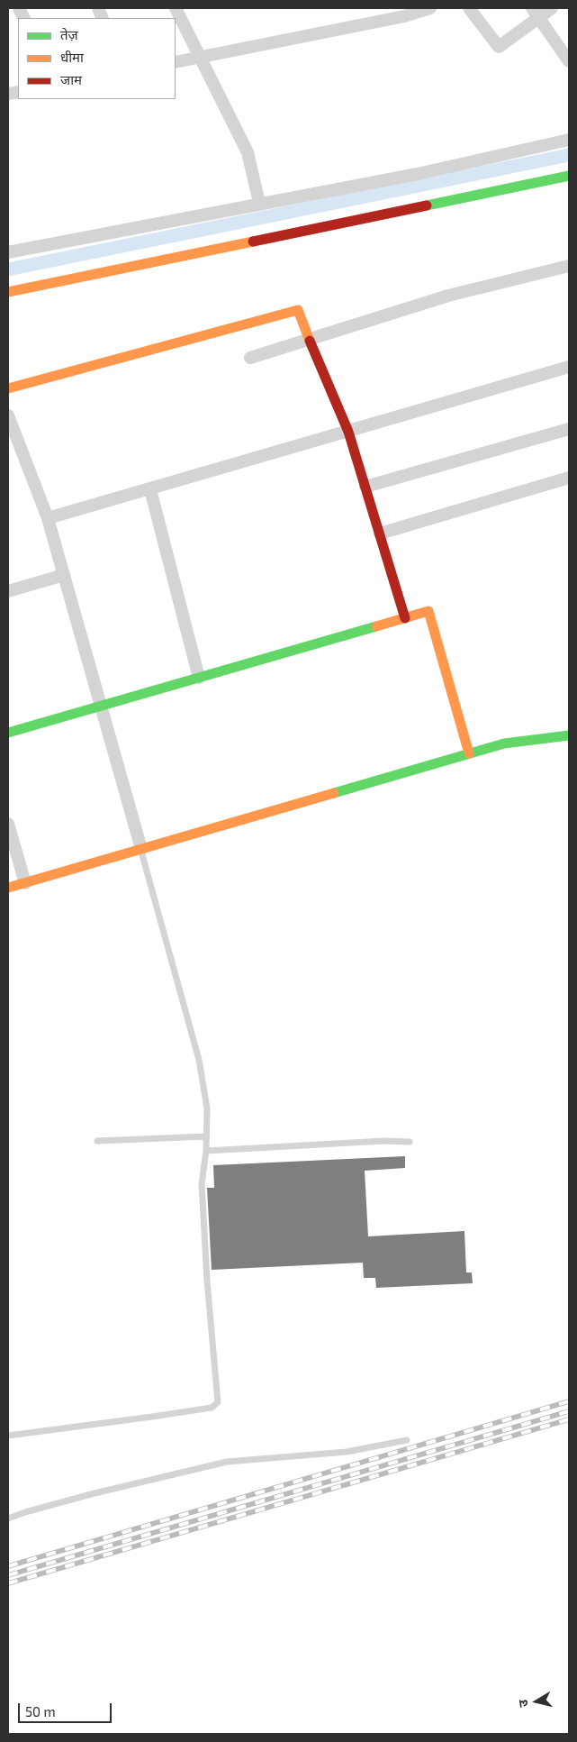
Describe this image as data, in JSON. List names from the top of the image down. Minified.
{"legend":["तेज़","धीमा","जाम"],"scale_bar":"50 m","north":"left"}
